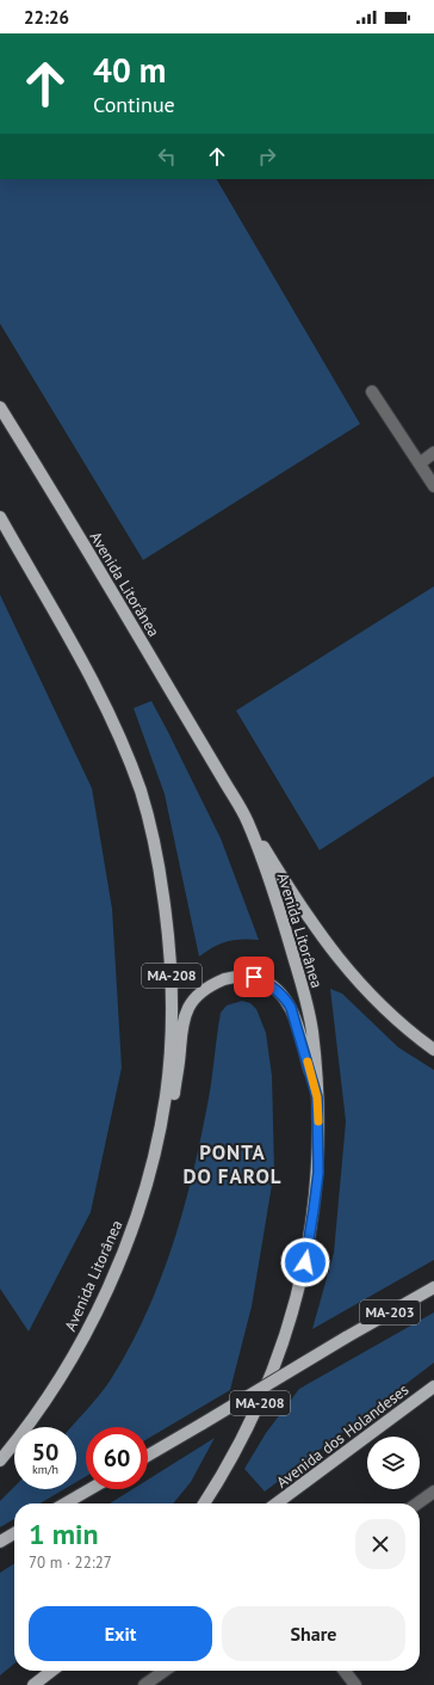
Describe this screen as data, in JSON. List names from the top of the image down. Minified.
{"streets":{"main road":["Avenida Litorânea","MA-208","MA-203","Avenida dos Holandeses"]},"districts":["PONTA DO FAROL"],"page":{"status":"22:26","turn":["40 m","Continue"],"speed":"50 km/h","limit":"60","heading":["1 min","70 m · 22:27"],"buttons":["Exit","Share"]}}
